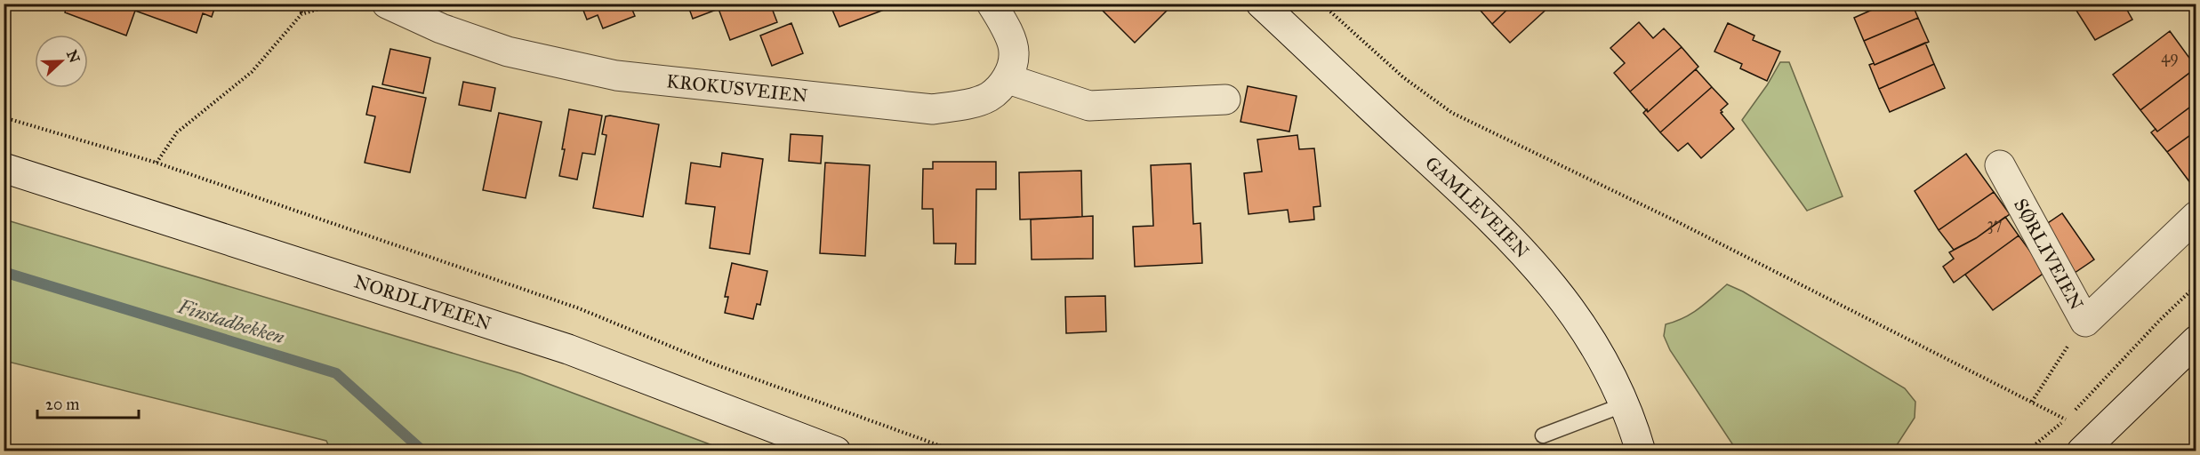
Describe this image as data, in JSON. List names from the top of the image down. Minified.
{"streets":{"street":["KROKUSVEIEN","GAMLEVEIEN","SØRLIVEIEN","NORDLIVEIEN"]},"water":["Finstadbekken"],"house_numbers":["49","37"],"scale_bar":"20 m","north":"right"}
